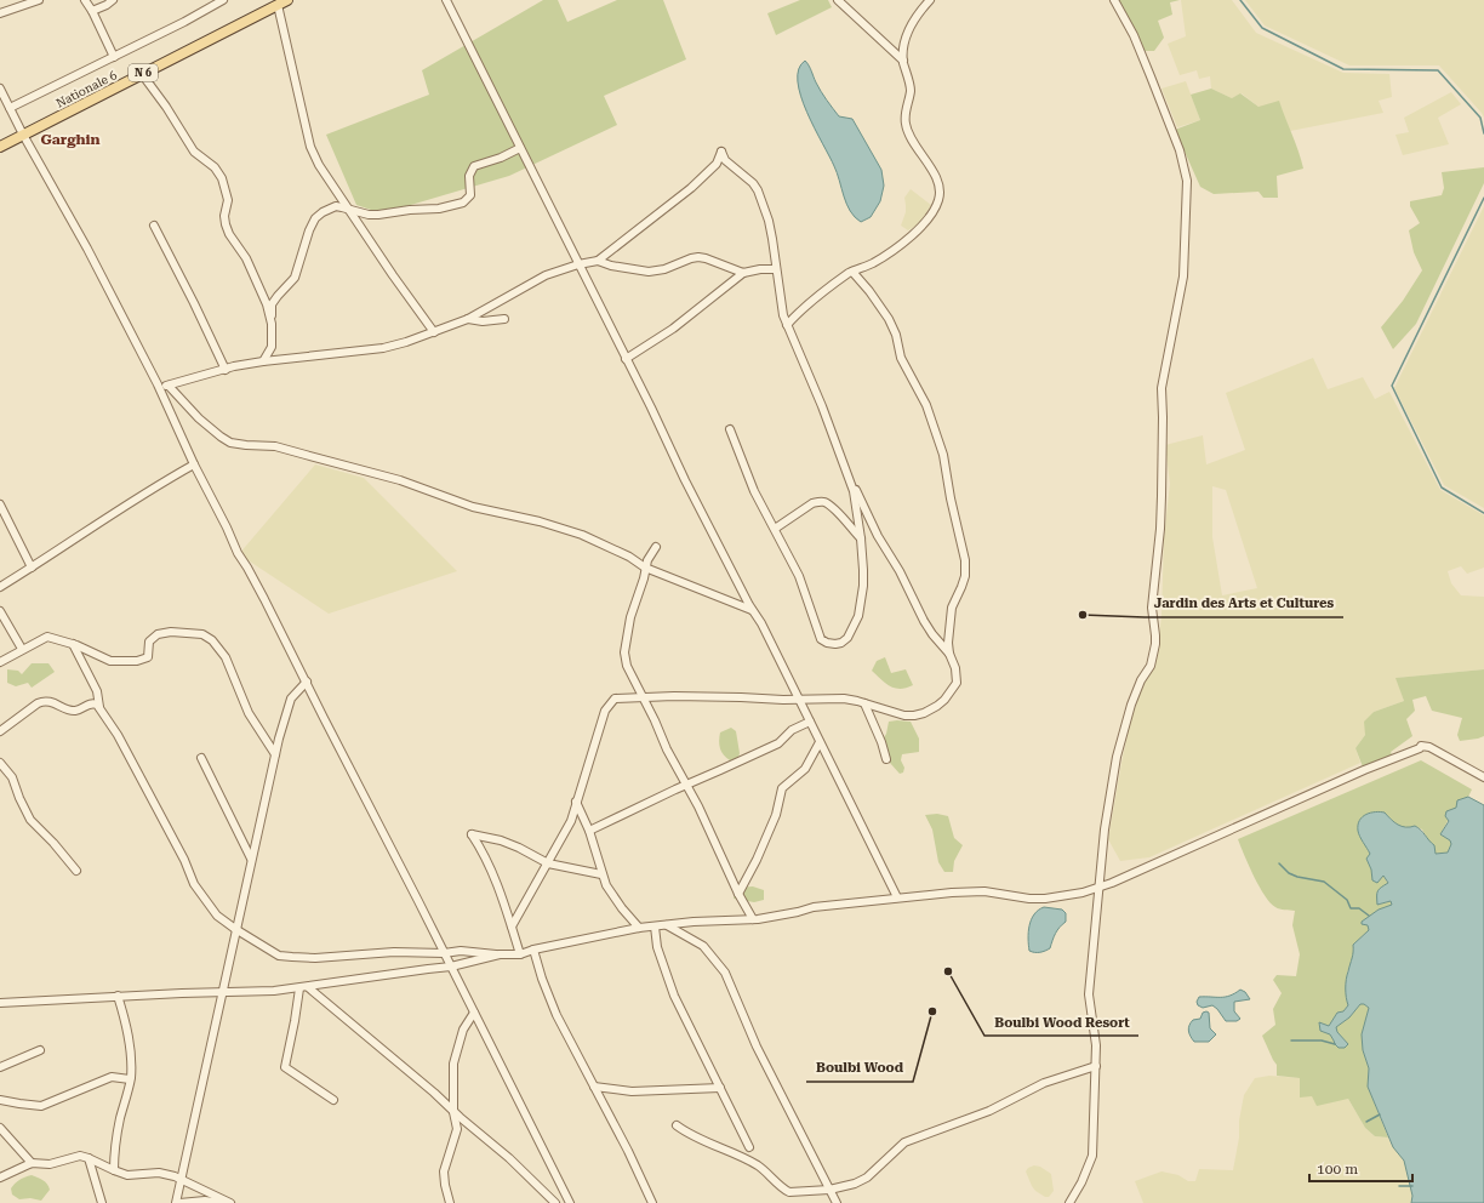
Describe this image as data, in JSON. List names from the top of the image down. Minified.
{"streets":{"main road":["N 6","Nationale 6"]},"districts":["Garghin"],"places":["Jardin des Arts et Cultures","Boulbi Wood Resort","Boulbi Wood"],"scale_bar":"100 m"}
